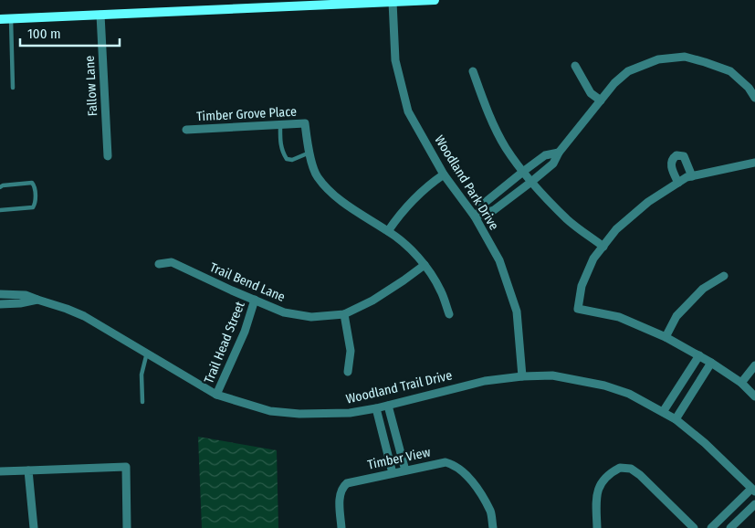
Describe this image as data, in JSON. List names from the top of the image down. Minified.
{"streets":{"street":["Fallow Lane","Timber Grove Place","Woodland Park Drive","Trail Bend Lane","Trail Head Street","Woodland Trail Drive","Timber View"]},"crossings":[["Timber Grove Place","Trail Bend Lane"],["Woodland Park Drive","Woodland Trail Drive"],["Trail Bend Lane","Trail Head Street"],["Trail Head Street","Woodland Trail Drive"]],"scale_bar":"100 m"}
